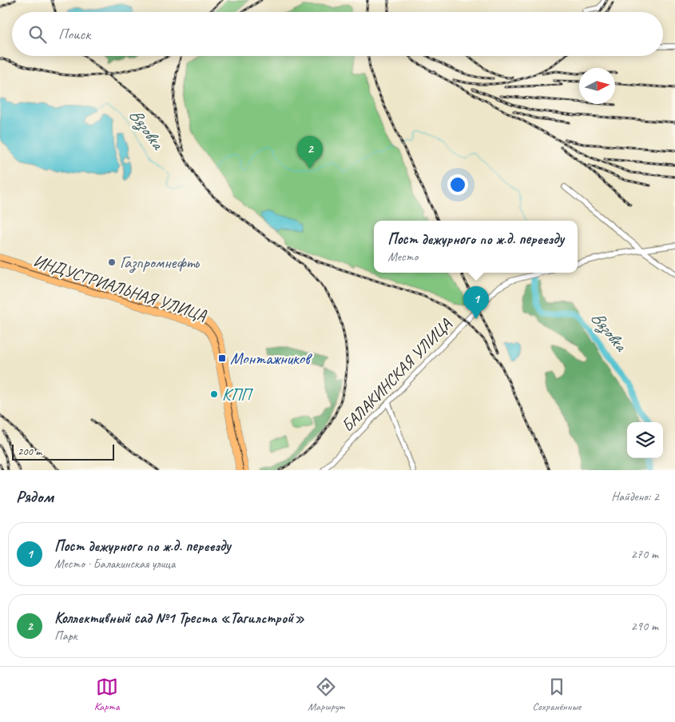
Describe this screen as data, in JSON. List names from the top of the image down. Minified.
{"streets":{"main road":["ИНДУСТРИАЛЬНАЯ УЛИЦА"],"street":["БАЛАКИНСКАЯ УЛИЦА"]},"water":["Вязовка"],"places":{"other":["Газпромнефть","КПП"],"transit":["Монтажников"]},"scale_bar":"200 m","north":"right","page":{"search":"Поиск","pins":["2","1"],"popup":["Пост дежурного по ж.д. переезду","Место"],"scale":"200 m","heading":["Рядом","Найдено: 2"],"list":[{"mark":"1","name":"Пост дежурного по ж.д. переезду","note":"Место · Балакинская улица","value":"270 m"},{"mark":"2","name":"Коллективный сад №1 Треста «Тагилстрой»","note":"Парк","value":"290 m"}],"nav":["Карта","Маршрут","Сохранённые"]}}
